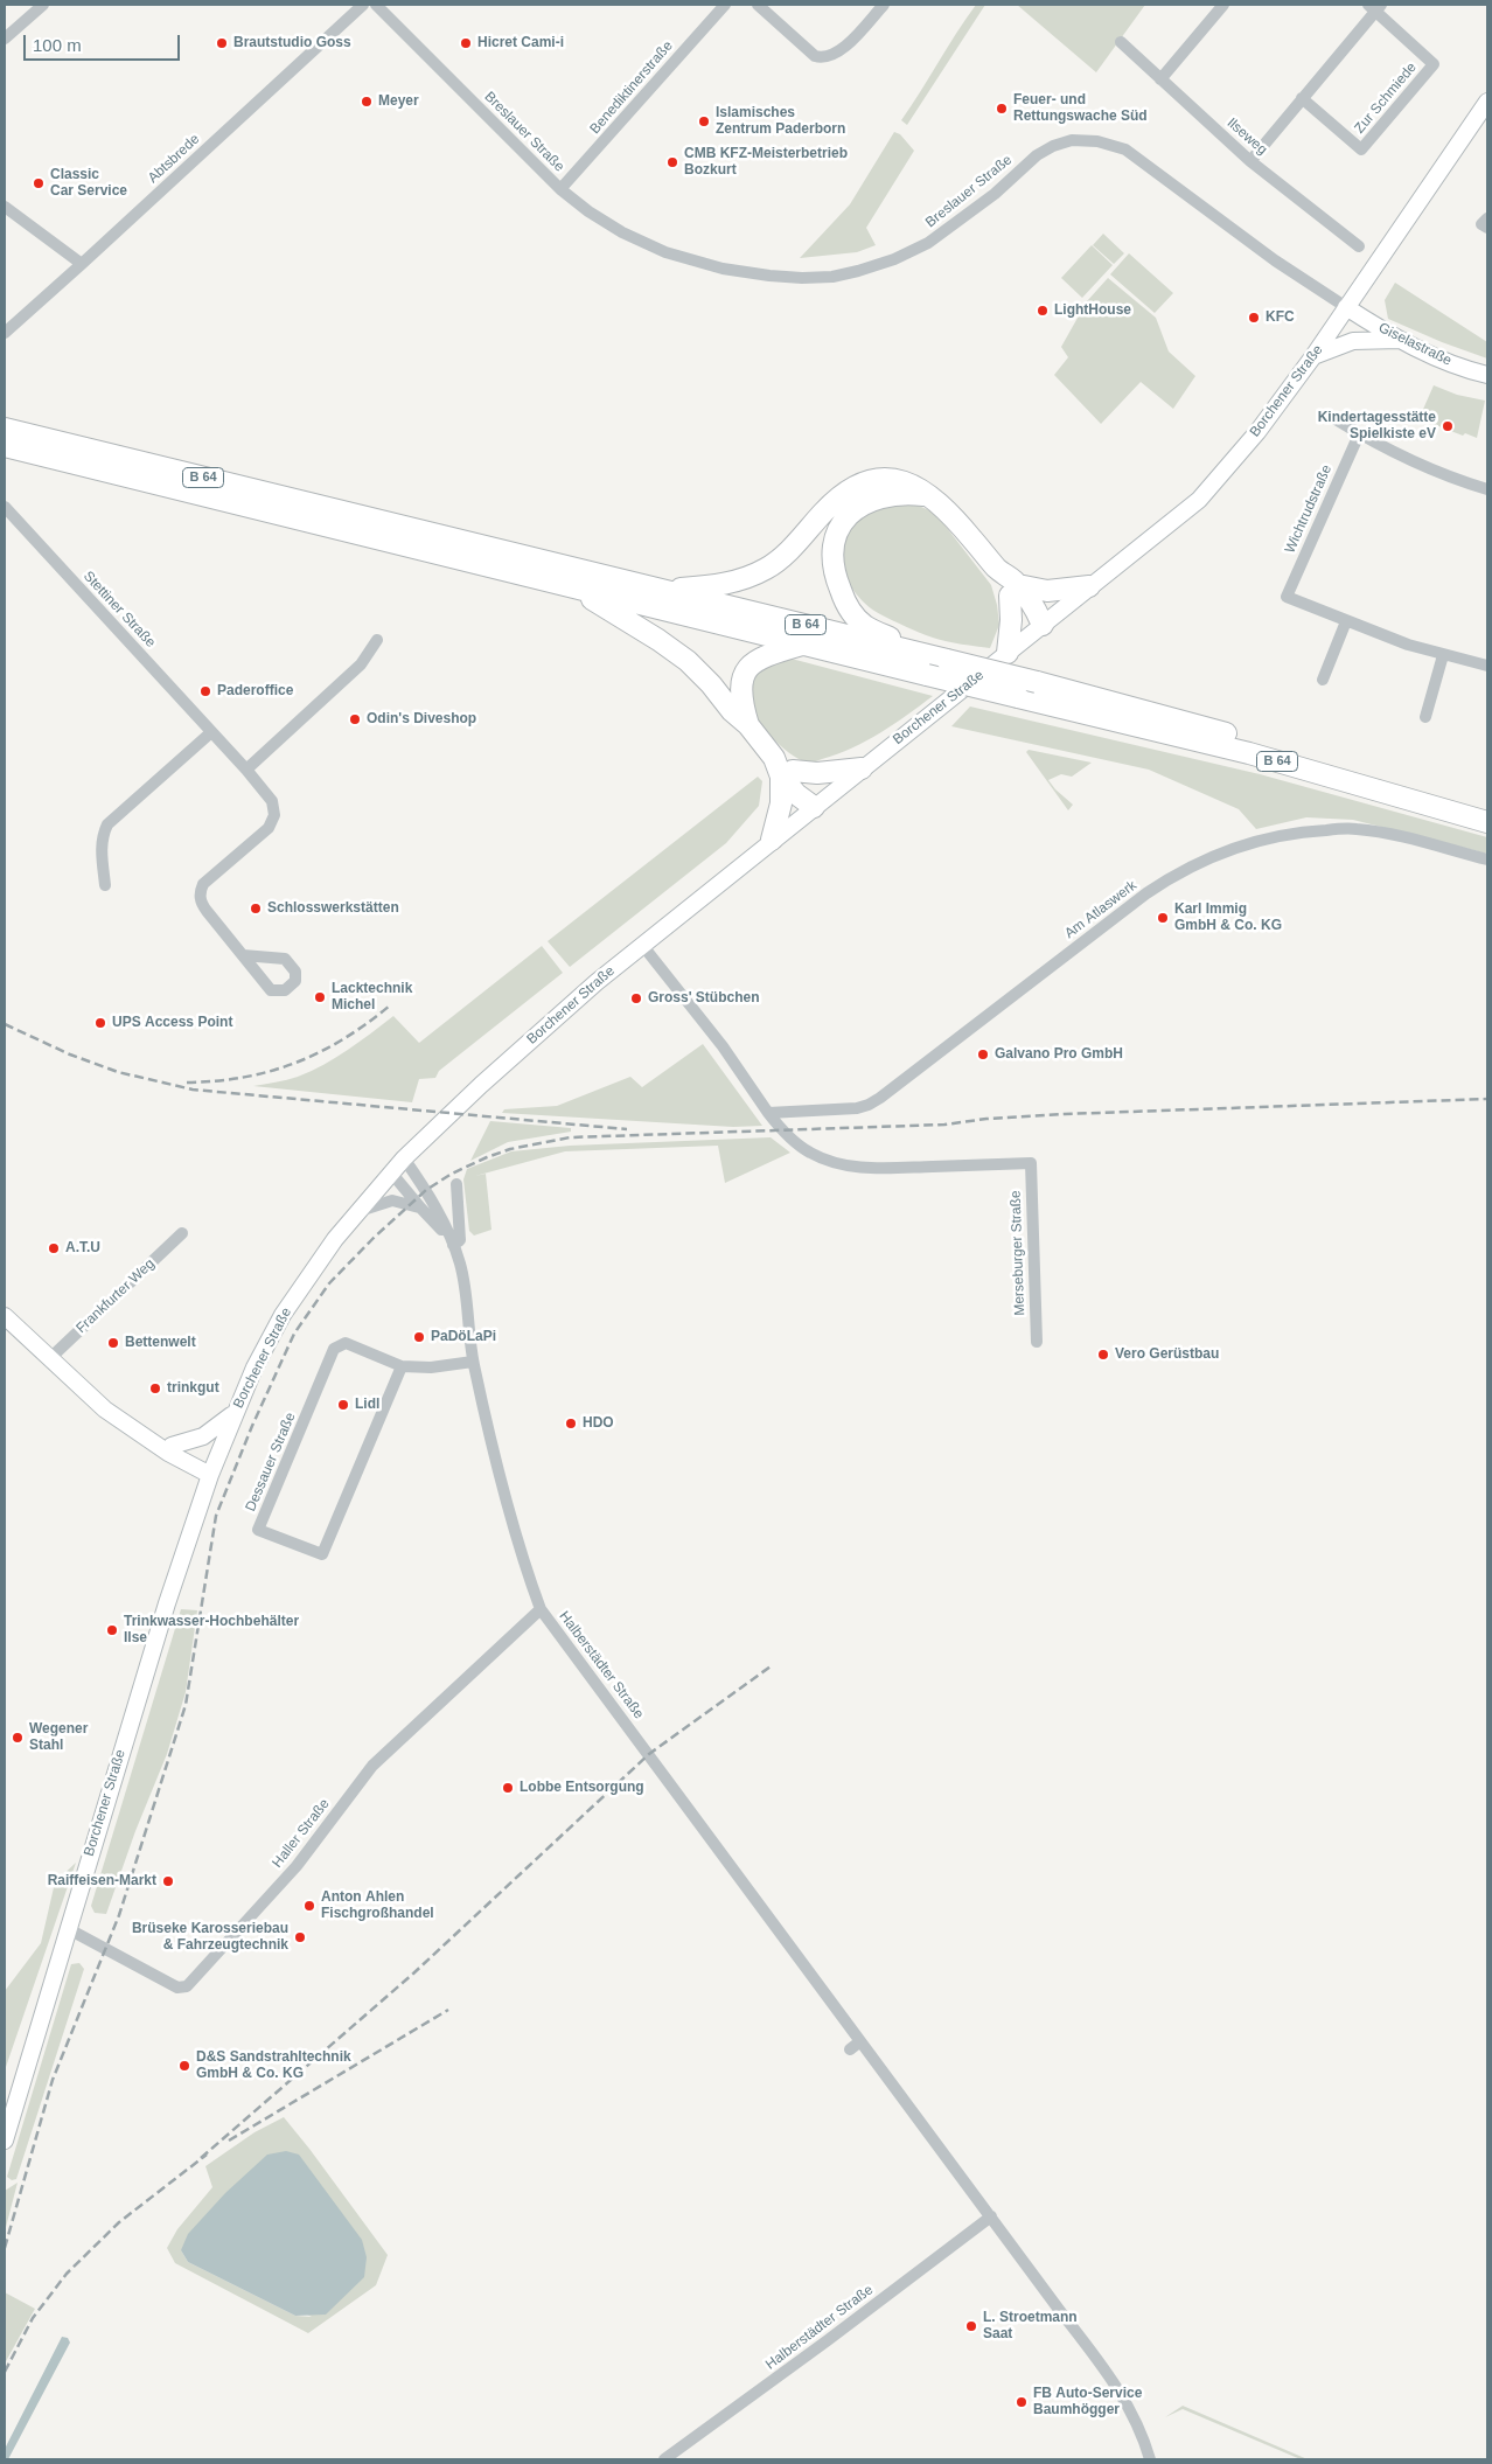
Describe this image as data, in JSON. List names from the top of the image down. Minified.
{"streets":{"highway":["B 64"],"main road":["Giselastraße","Borchener Straße"],"street":["Benediktinerstraße","Zur Schmiede","Breslauer Straße","Ilseweg","Abtsbrede","Wichtrudstraße","Stettiner Straße","Am Atlaswerk","Merseburger Straße","Frankfurter Weg","Dessauer Straße","Halberstädter Straße","Haller Straße"]},"crossings":[["Benediktinerstraße","Breslauer Straße"],["Zur Schmiede","Ilseweg"],["Breslauer Straße","Giselastraße"],["Breslauer Straße","Borchener Straße"],["Giselastraße","Borchener Straße"],["Borchener Straße","Halberstädter Straße"],["Borchener Straße","Haller Straße"],["Am Atlaswerk","Merseburger Straße"],["Dessauer Straße","Halberstädter Straße"],["Halberstädter Straße","Haller Straße"]],"places":["Brautstudio Goss","Hicret Cami-i","Meyer","Feuer- und Rettungswache Süd","Islamisches Zentrum Paderborn","CMB KFZ-Meisterbetrieb Bozkurt","Classic Car Service","LightHouse","KFC","Kindertagesstätte Spielkiste eV","Paderoffice","Odin's Diveshop","Schlosswerkstätten","Karl Immig GmbH & Co. KG","Lacktechnik Michel","Gross' Stübchen","UPS Access Point","Galvano Pro GmbH","A.T.U","PaDöLaPi","Bettenwelt","Vero Gerüstbau","trinkgut","Lidl","HDO","Trinkwasser-Hochbehälter Ilse","Wegener Stahl","Lobbe Entsorgung","Raiffeisen-Markt","Anton Ahlen Fischgroßhandel","Brüseke Karosseriebau & Fahrzeugtechnik","D&S Sandstrahltechnik GmbH & Co. KG","L. Stroetmann Saat","FB Auto-Service Baumhögger"],"scale_bar":"100 m"}
